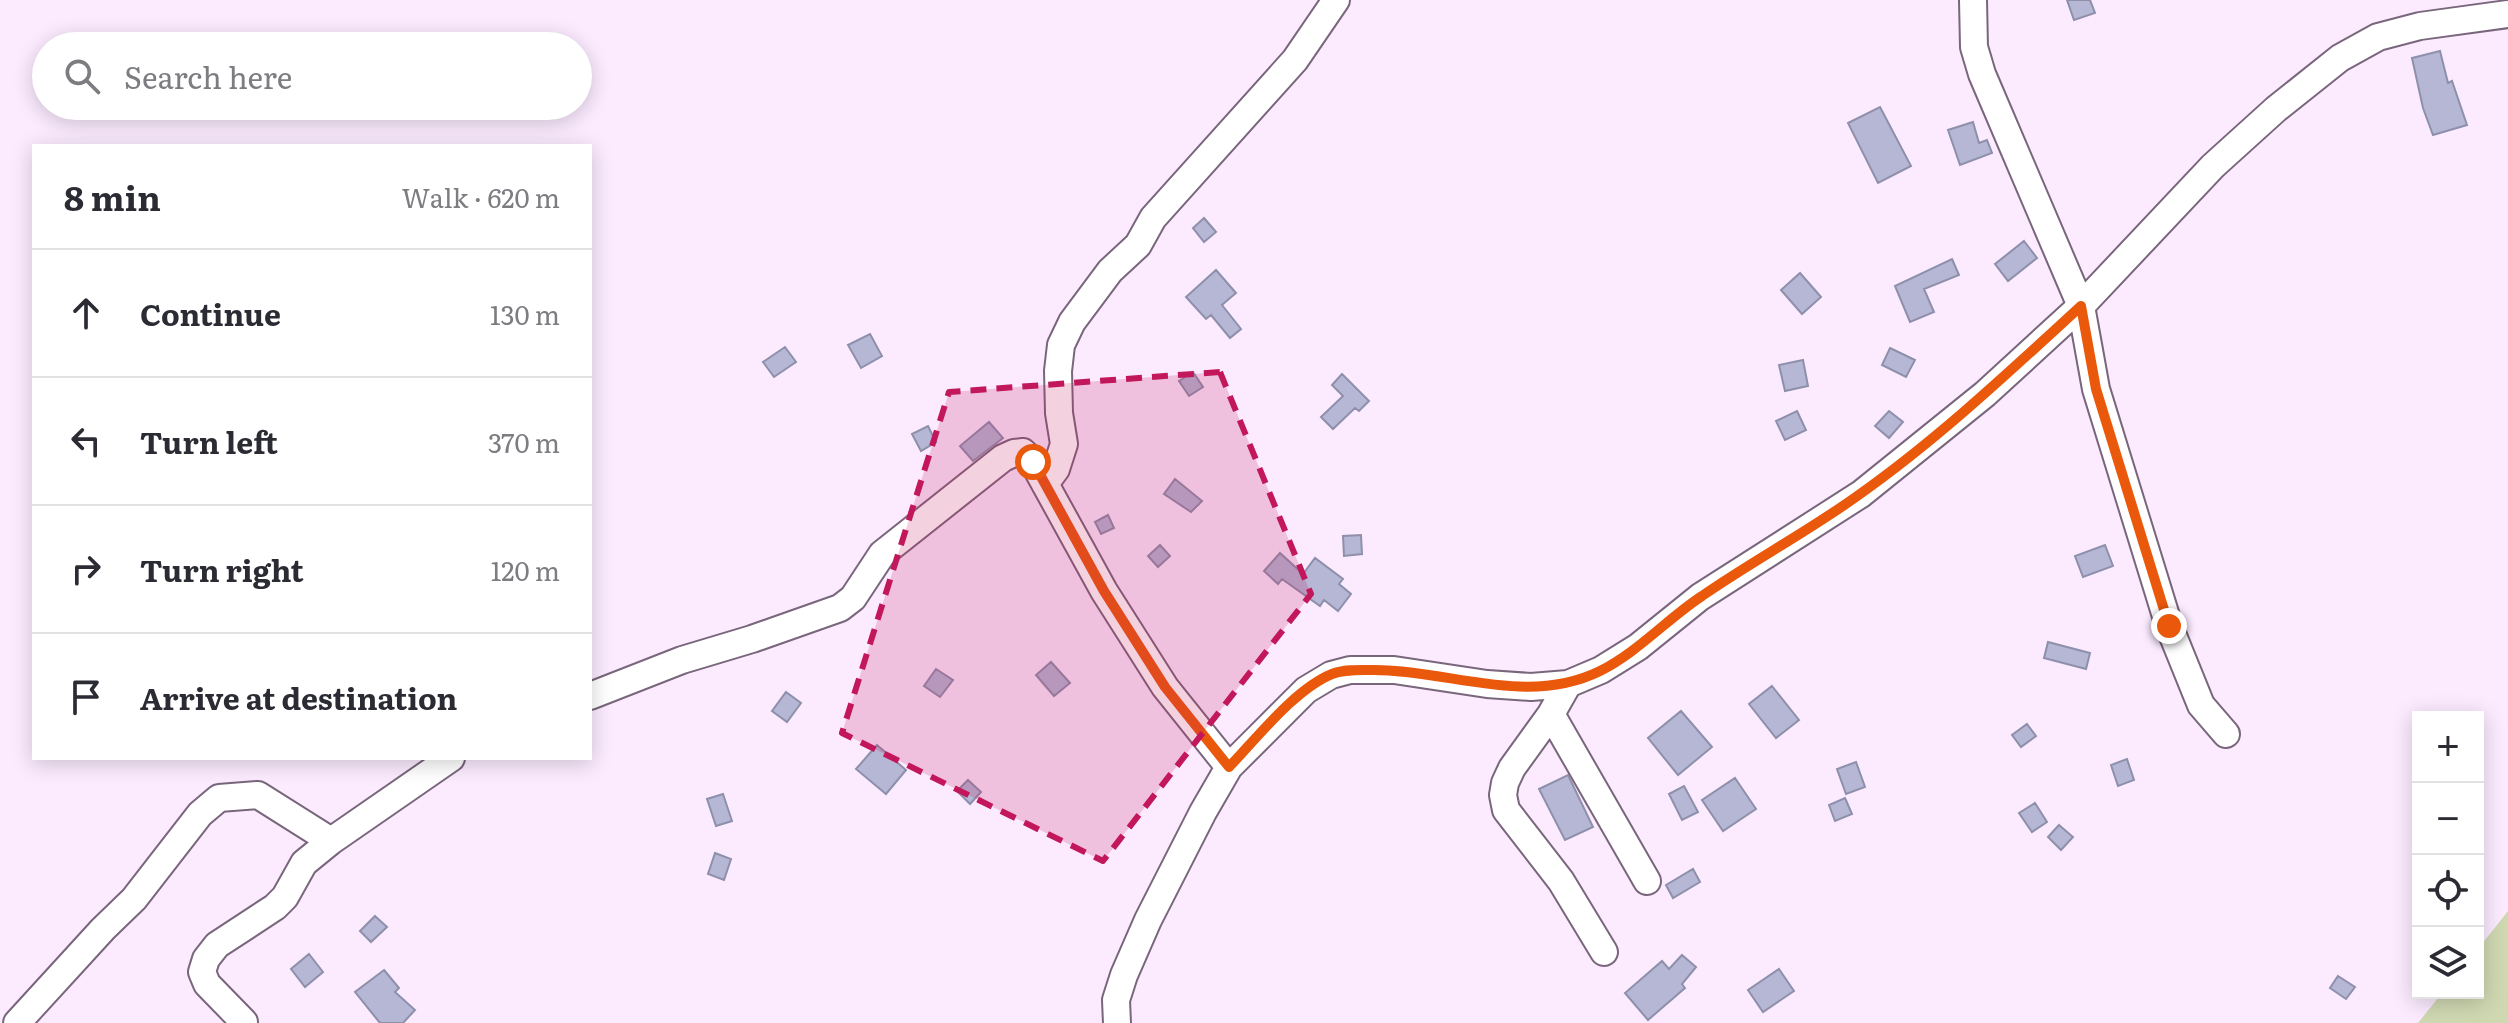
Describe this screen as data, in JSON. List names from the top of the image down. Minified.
{"page":{"search":"Search here","heading":["8 min","Walk · 620 m"],"list":[["Continue","130 m"],["Turn left","370 m"],["Turn right","120 m"],"Arrive at destination"],"map_buttons":["+","−"]}}
